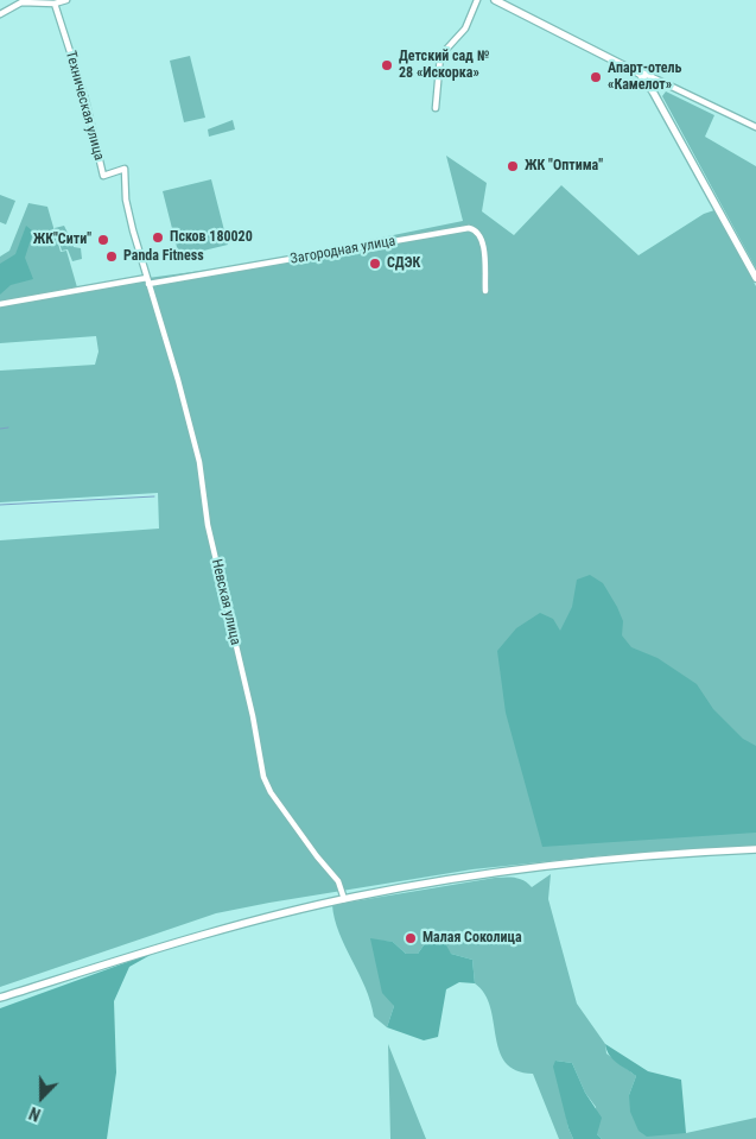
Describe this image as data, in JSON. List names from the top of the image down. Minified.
{"streets":{"street":["Техническая улица","Загородная улица","Невская улица"]},"crossings":[["Техническая улица","Загородная улица"],["Техническая улица","Невская улица"],["Загородная улица","Невская улица"]],"places":["Детский сад № 28 «Искорка»","Апарт-отель «Камелот»","ЖК \"Оптима\"","Псков 180020","ЖК\"Сити\"","Panda Fitness","СДЭК","Малая Соколица"],"north":"bottom"}
